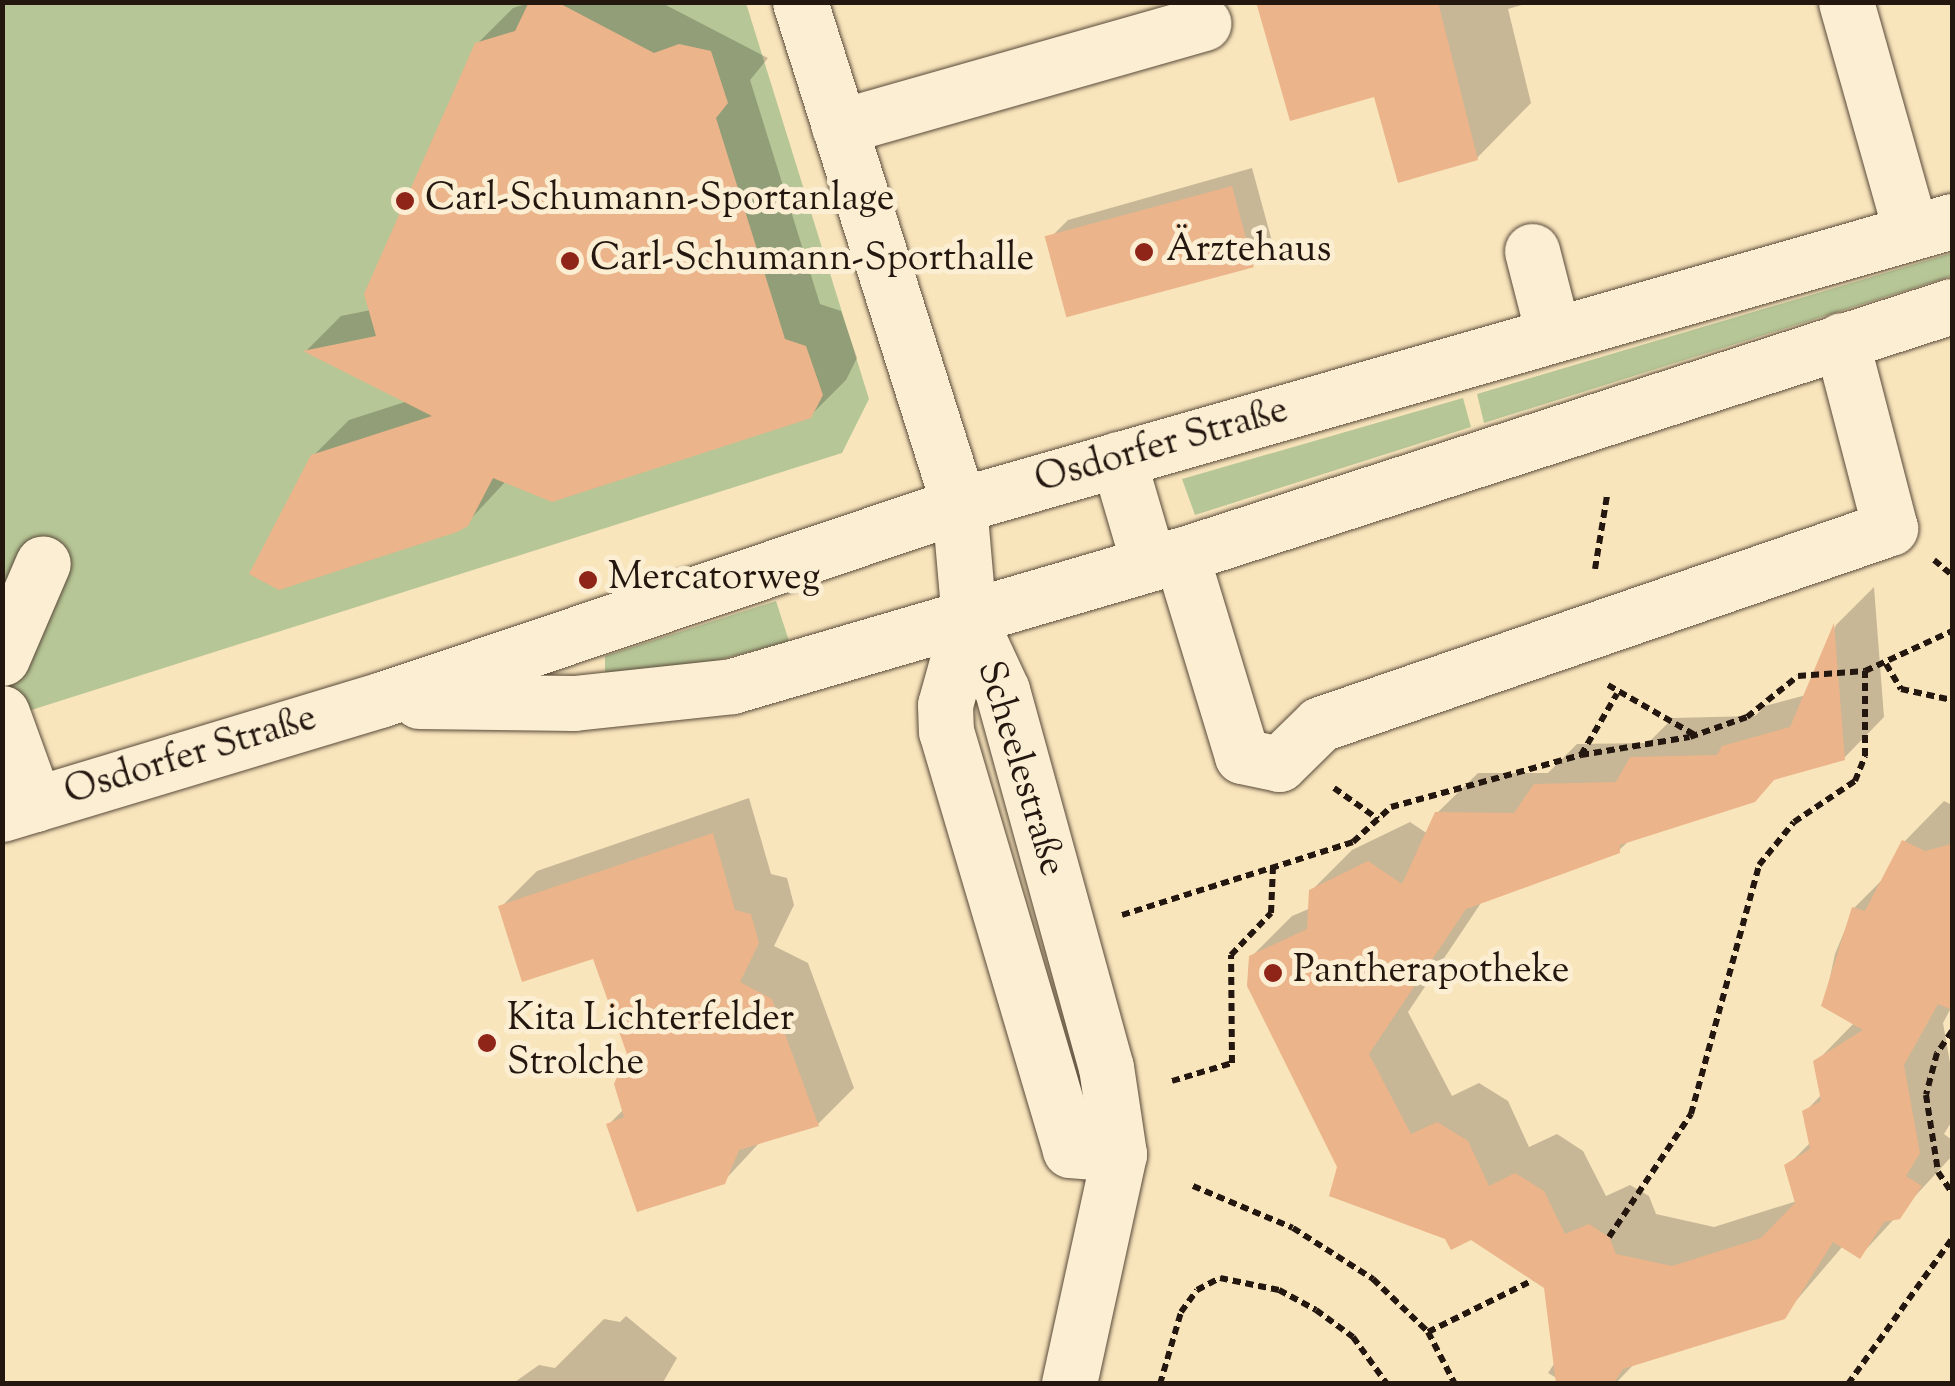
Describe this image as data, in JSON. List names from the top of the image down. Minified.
{"streets":{"street":["Osdorfer Straße","Scheelestraße"]},"crossings":[["Osdorfer Straße","Scheelestraße"]],"places":["Carl-Schumann-Sportanlage","Ärztehaus","Carl-Schumann-Sporthalle","Mercatorweg","Pantherapotheke","Kita Lichterfelder Strolche"]}
